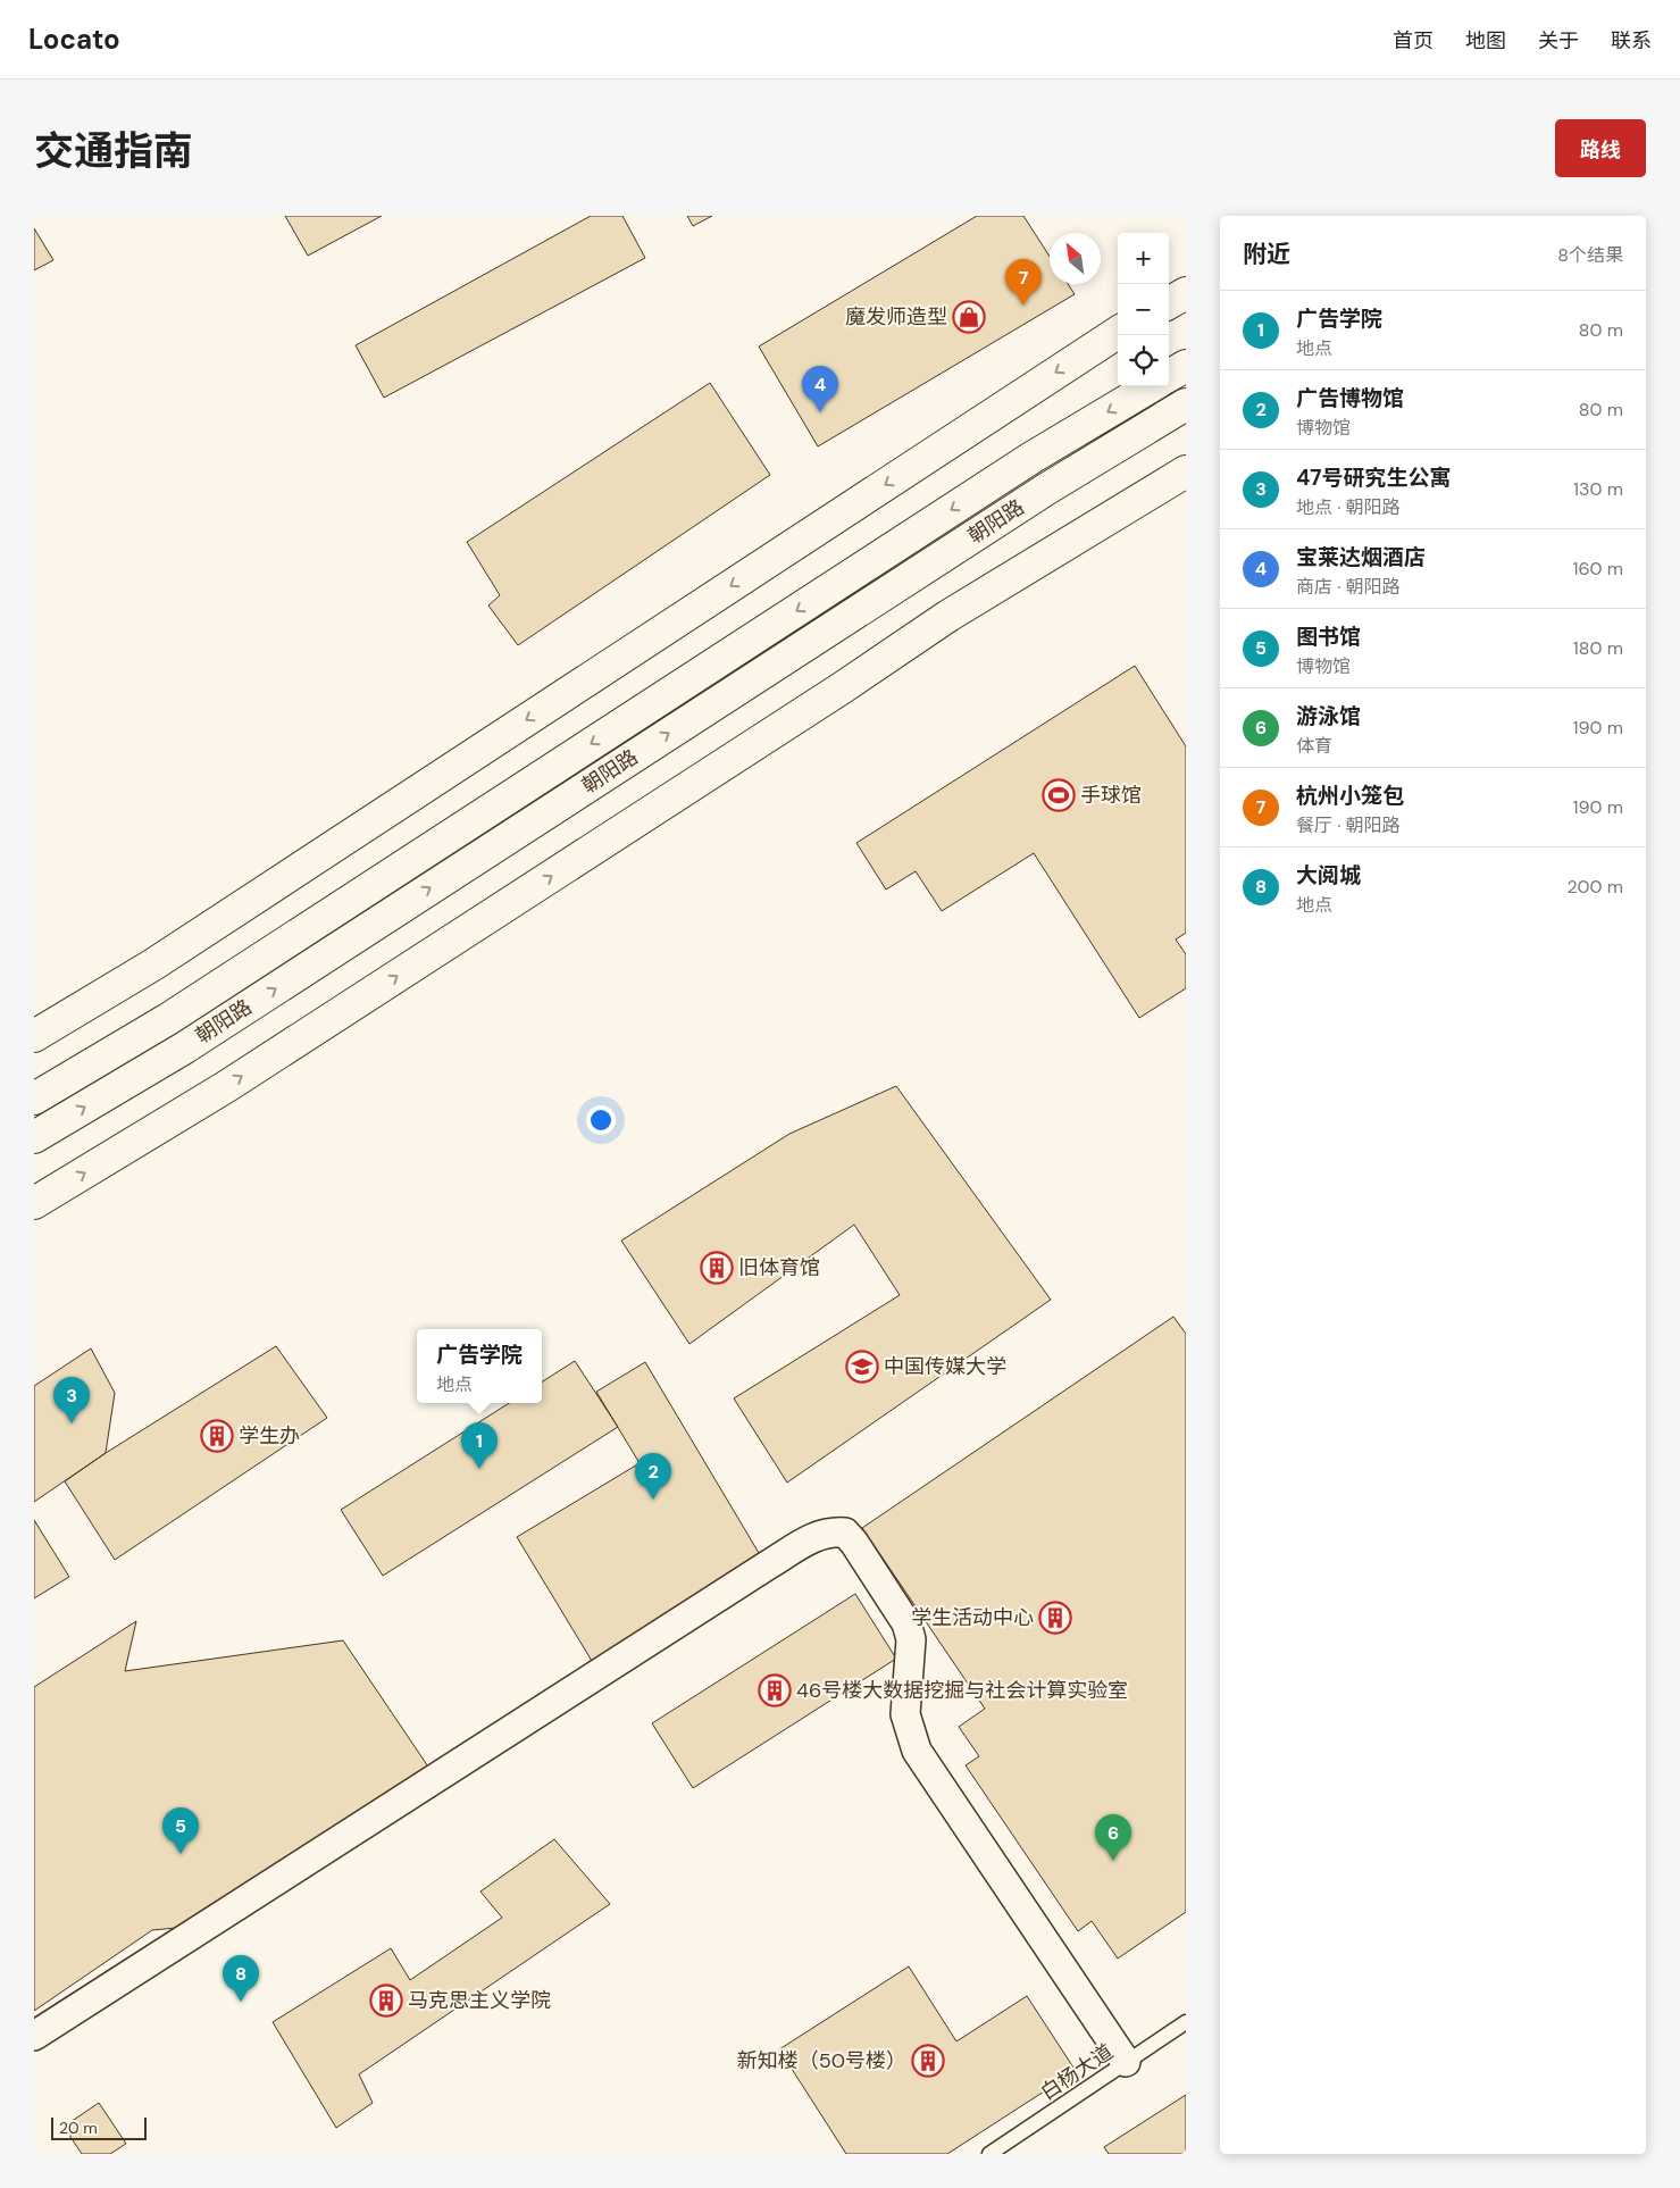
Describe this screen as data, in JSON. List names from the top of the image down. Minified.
{"streets":{"main road":["朝阳路"],"lane":["白杨大道"]},"places":{"shop":["魔发师造型"],"sports":["手球馆"],"building":["旧体育馆","学生办","学生活动中心","46号楼大数据挖掘与社会计算实验室","马克思主义学院","新知楼（50号楼）"],"school or university":["中国传媒大学"]},"scale_bar":"20 m","north":"top left","page":{"header":"Locato","nav":["首页","地图","关于","联系"],"title":"交通指南","buttons":"路线","heading":["附近","8个结果"],"map_buttons":["+","−"],"pins":["7","4","3","1","2","5","6","8"],"list":[{"mark":"1","name":"广告学院","note":"地点","value":"80 m"},{"mark":"2","name":"广告博物馆","note":"博物馆","value":"80 m"},{"mark":"3","name":"47号研究生公寓","note":"地点 · 朝阳路","value":"130 m"},{"mark":"4","name":"宝莱达烟酒店","note":"商店 · 朝阳路","value":"160 m"},{"mark":"5","name":"图书馆","note":"博物馆","value":"180 m"},{"mark":"6","name":"游泳馆","note":"体育","value":"190 m"},{"mark":"7","name":"杭州小笼包","note":"餐厅 · 朝阳路","value":"190 m"},{"mark":"8","name":"大阅城","note":"地点","value":"200 m"}],"popup":["广告学院","地点"],"scale":"20 m"}}
